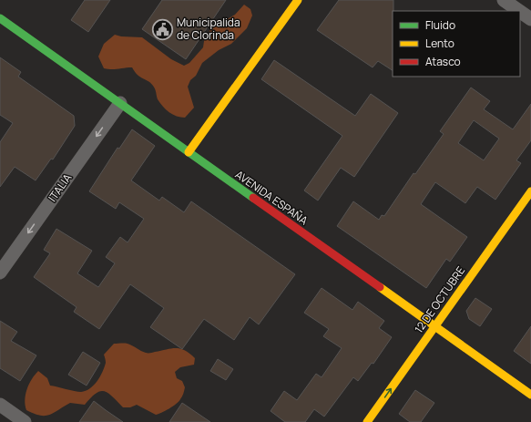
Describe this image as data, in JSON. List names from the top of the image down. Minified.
{"streets":{"main road":["AVENIDA ESPAÑA","12 DE OCTUBRE"],"street":["ITALIA"]},"crossings":[["ITALIA","AVENIDA ESPAÑA"],["AVENIDA ESPAÑA","12 DE OCTUBRE"]],"one_way":["ITALIA","12 DE OCTUBRE"],"places":{"public building":["Municipalida de Clorinda"]},"legend":["Fluido","Lento","Atasco"]}
